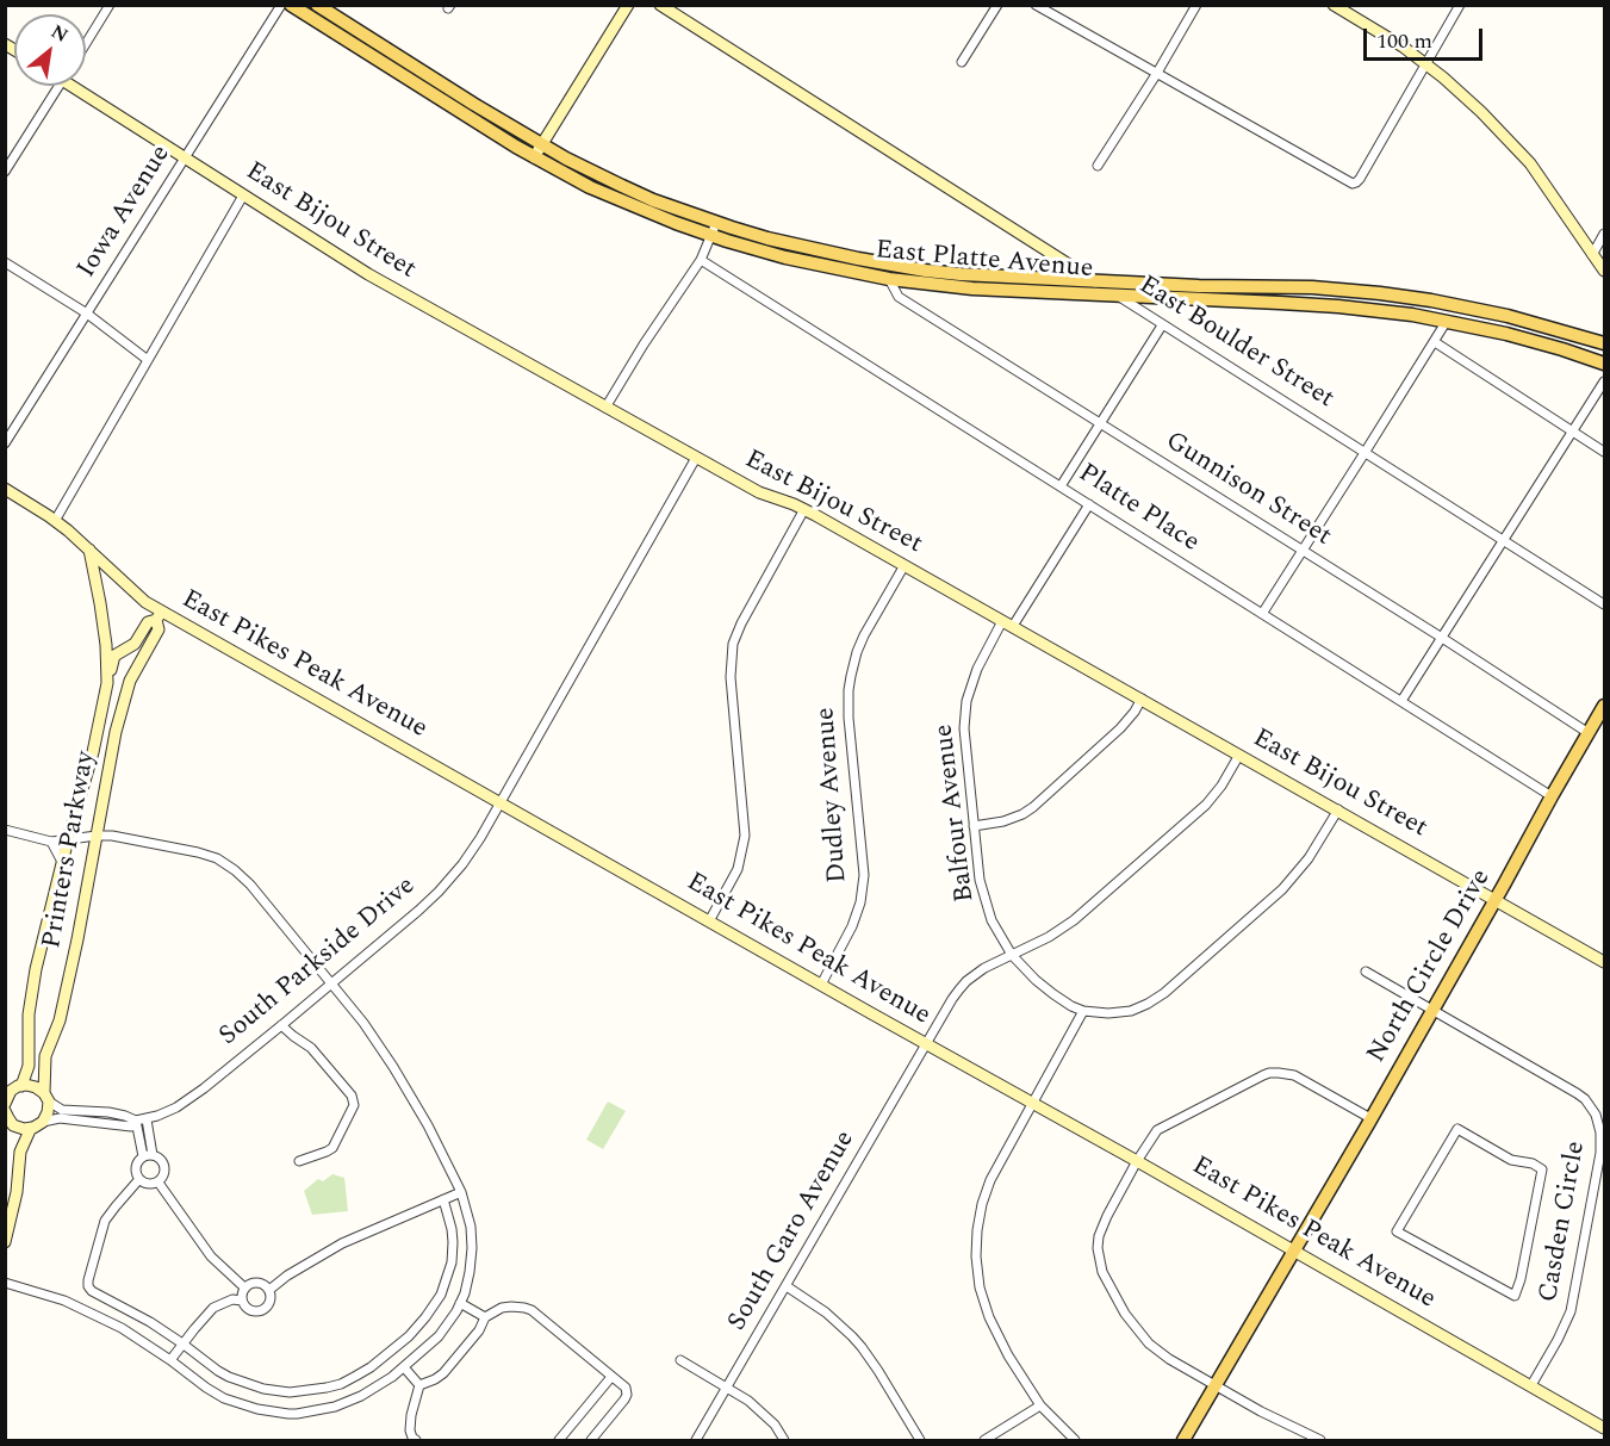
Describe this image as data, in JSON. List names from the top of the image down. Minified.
{"streets":{"main road":["East Bijou Street","East Platte Avenue","East Boulder Street","East Pikes Peak Avenue","Printers Parkway","South Parkside Drive","North Circle Drive"],"street":["Iowa Avenue","Gunnison Street","Platte Place","Dudley Avenue","Balfour Avenue","Casden Circle","South Garo Avenue"]},"crossings":[["Iowa Avenue","East Bijou Street"],["East Bijou Street","Dudley Avenue"],["East Bijou Street","Balfour Avenue"],["East Bijou Street","South Parkside Drive"],["East Bijou Street","North Circle Drive"],["East Bijou Street","South Garo Avenue"],["East Platte Avenue","East Boulder Street"],["East Platte Avenue","Gunnison Street"],["Gunnison Street","North Circle Drive"],["Platte Place","Balfour Avenue"],["Platte Place","North Circle Drive"],["East Pikes Peak Avenue","Dudley Avenue"],["East Pikes Peak Avenue","Printers Parkway"],["East Pikes Peak Avenue","South Parkside Drive"],["East Pikes Peak Avenue","North Circle Drive"],["East Pikes Peak Avenue","Casden Circle"],["East Pikes Peak Avenue","South Garo Avenue"],["Balfour Avenue","South Garo Avenue"],["Printers Parkway","South Parkside Drive"],["North Circle Drive","Casden Circle"]],"scale_bar":"100 m","north":"top right"}
